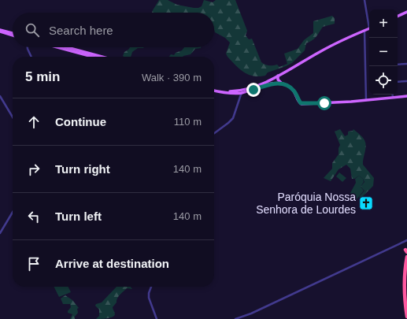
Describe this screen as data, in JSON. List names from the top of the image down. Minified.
{"places":{"church":["Paróquia Nossa Senhora de Lourdes"]},"page":{"map_buttons":["+","−"],"search":"Search here","heading":["5 min","Walk · 390 m"],"list":[["Continue","110 m"],["Turn right","140 m"],["Turn left","140 m"],"Arrive at destination"]}}
